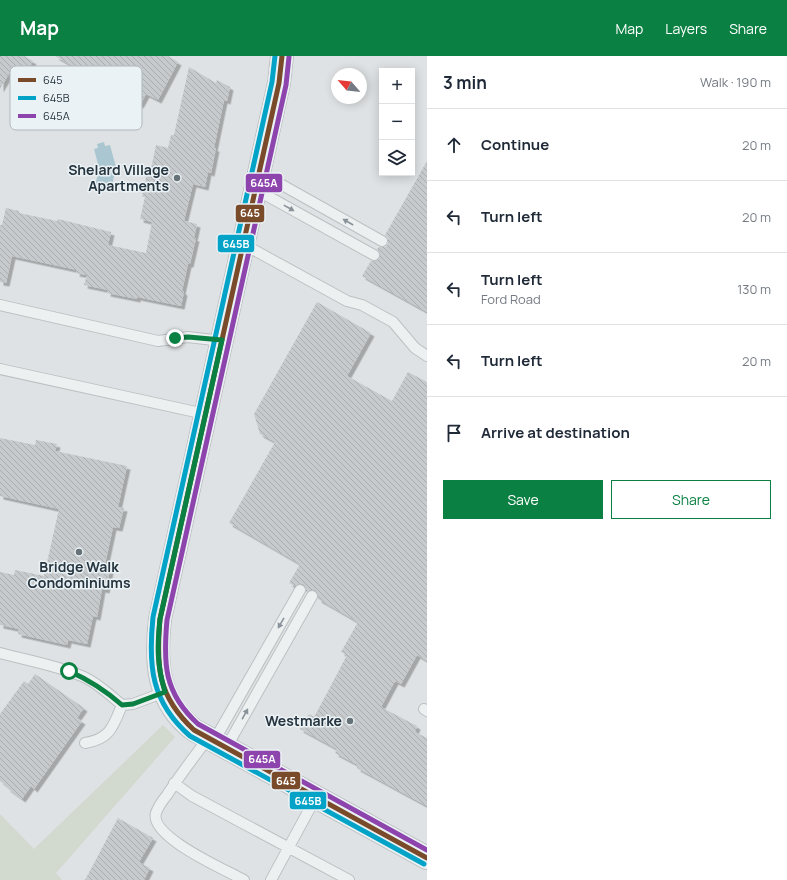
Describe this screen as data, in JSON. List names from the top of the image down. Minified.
{"places":["Shelard Village Apartments","Bridge Walk Condominiums","Westmarke"],"lines":["transit line 645","transit line 645B","transit line 645A"],"legend":["645","645B","645A"],"north":"top left","page":{"header":"Map","nav":["Map","Layers","Share"],"heading":["3 min","Walk · 190 m"],"map_buttons":["+","−"],"list":[["Continue","20 m"],["Turn left","20 m"],["Turn left","Ford Road","130 m"],["Turn left","20 m"],"Arrive at destination"],"buttons":["Save","Share"]}}
